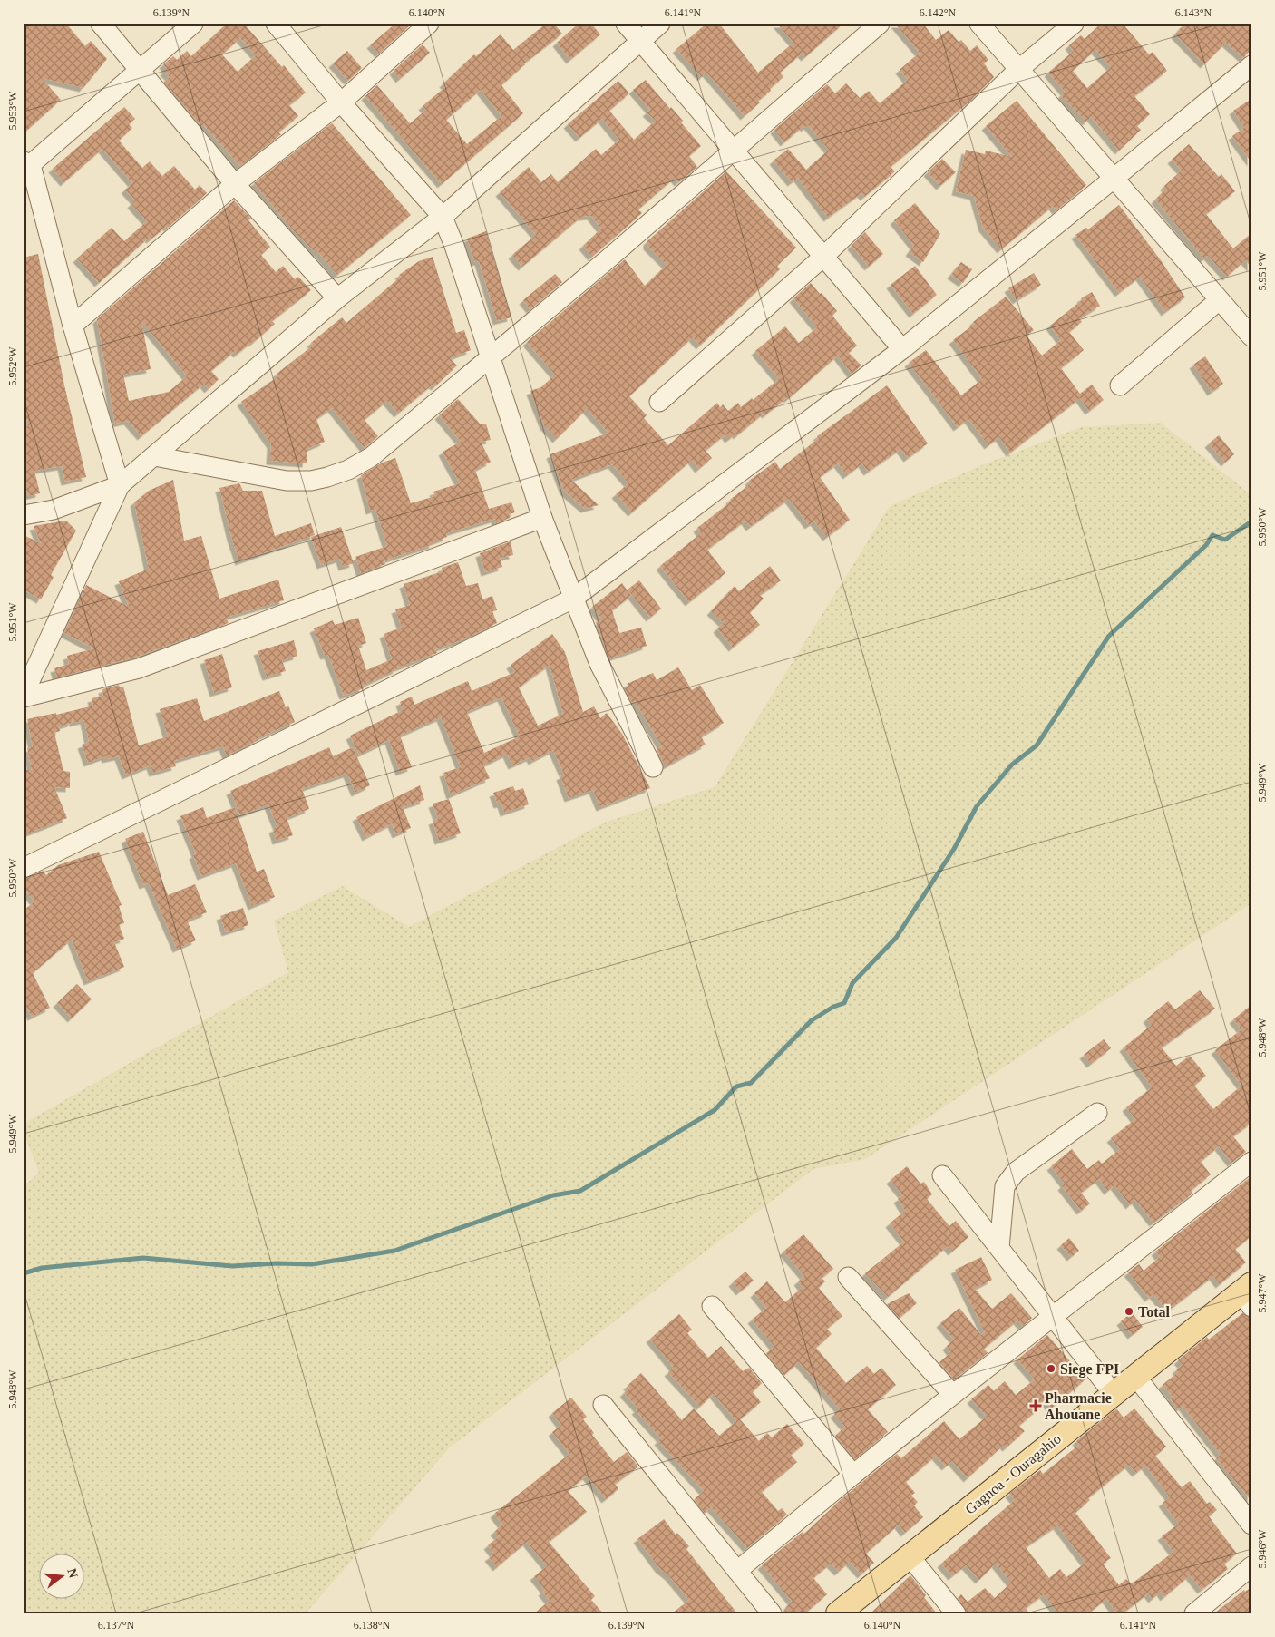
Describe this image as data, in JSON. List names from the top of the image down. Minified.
{"streets":{"main road":["Gagnoa - Ouragahio"]},"places":{"other":["Total","Siege FPI"],"health":["Pharmacie Ahouane"]},"north":"right","coordinates":["6.139°N","6.140°N","6.141°N","6.142°N","6.143°N","5.953°W","5.951°W","5.952°W","5.950°W","5.949°W","5.948°W","5.947°W","5.946°W","6.137°N","6.138°N"]}
